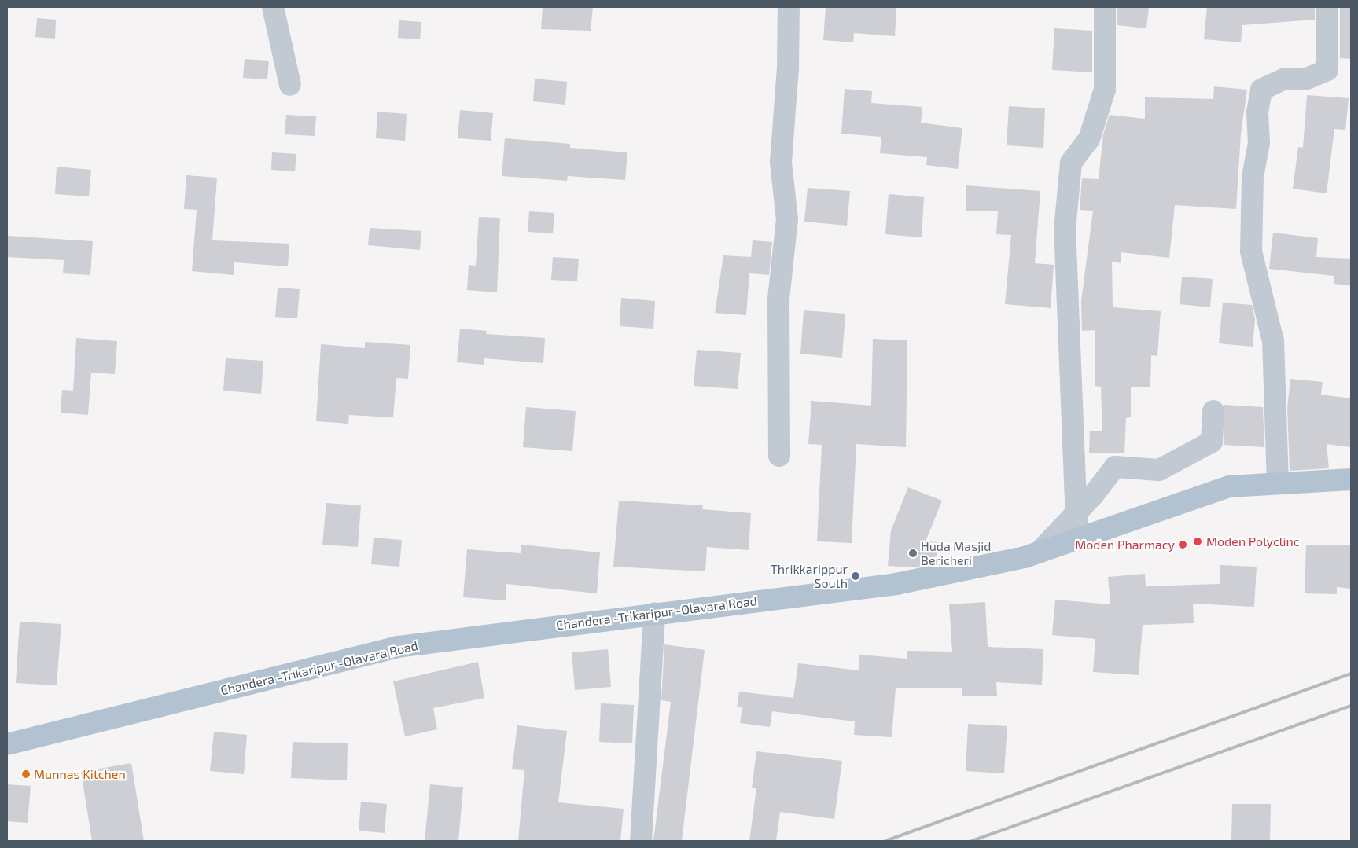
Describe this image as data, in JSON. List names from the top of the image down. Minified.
{"streets":{"main road":["Chandera -Trikaripur -Olavara Road"]},"places":["Moden Polyclinc","Moden Pharmacy","Huda Masjid Bericheri","Thrikkarippur South","Munnas Kitchen"]}
